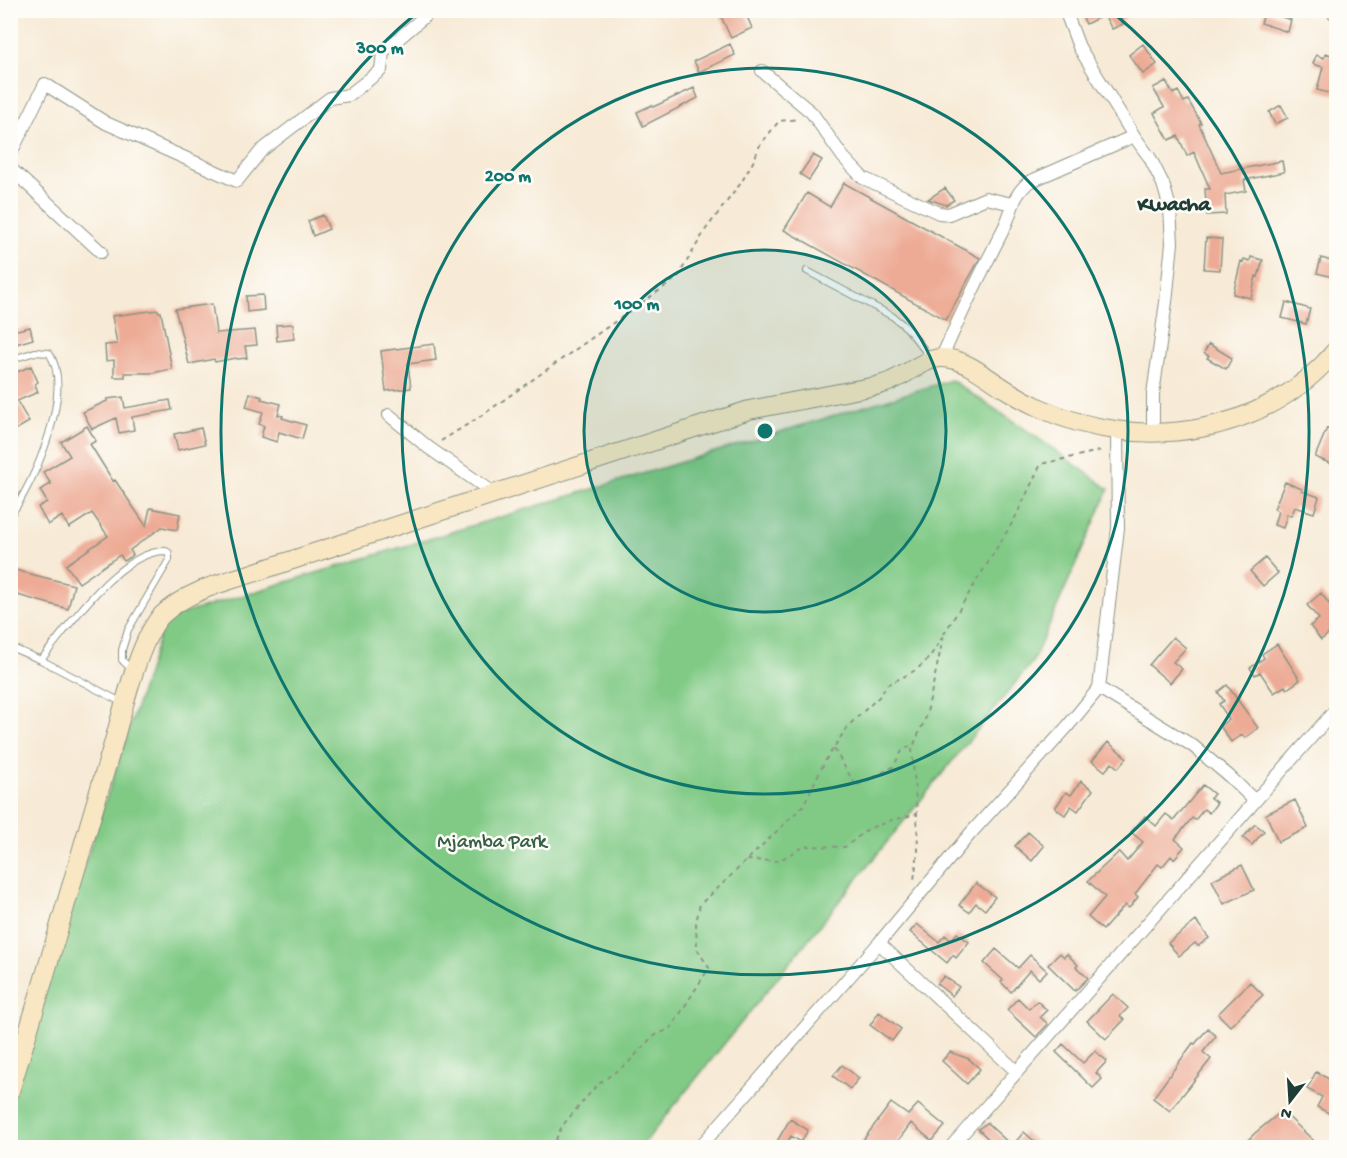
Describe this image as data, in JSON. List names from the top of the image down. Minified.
{"districts":["Kwacha"],"parks":["Mjamba Park"],"north":"bottom","rings":["300 m","200 m","100 m"]}
